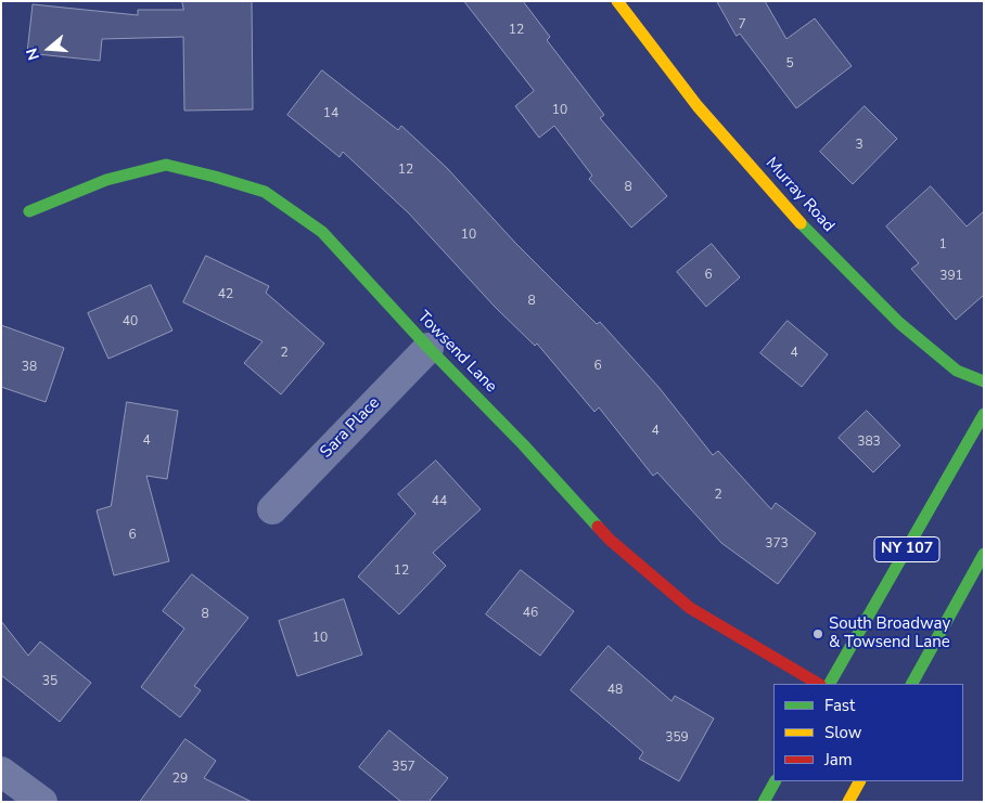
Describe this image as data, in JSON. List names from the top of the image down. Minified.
{"streets":{"street":["Murray Road","Towsend Lane","Sara Place","NY 107"]},"crossings":[["Towsend Lane","Sara Place"]],"places":["South Broadway & Towsend Lane"],"house_numbers":["7","12","5","10","14","3","12","8","10","1","6","391","42","8","40","2","4","6","38","4","4","383","2","44","6","373","12","46","8","10","35","48","359","357","29"],"legend":["Fast","Slow","Jam"],"north":"left"}
